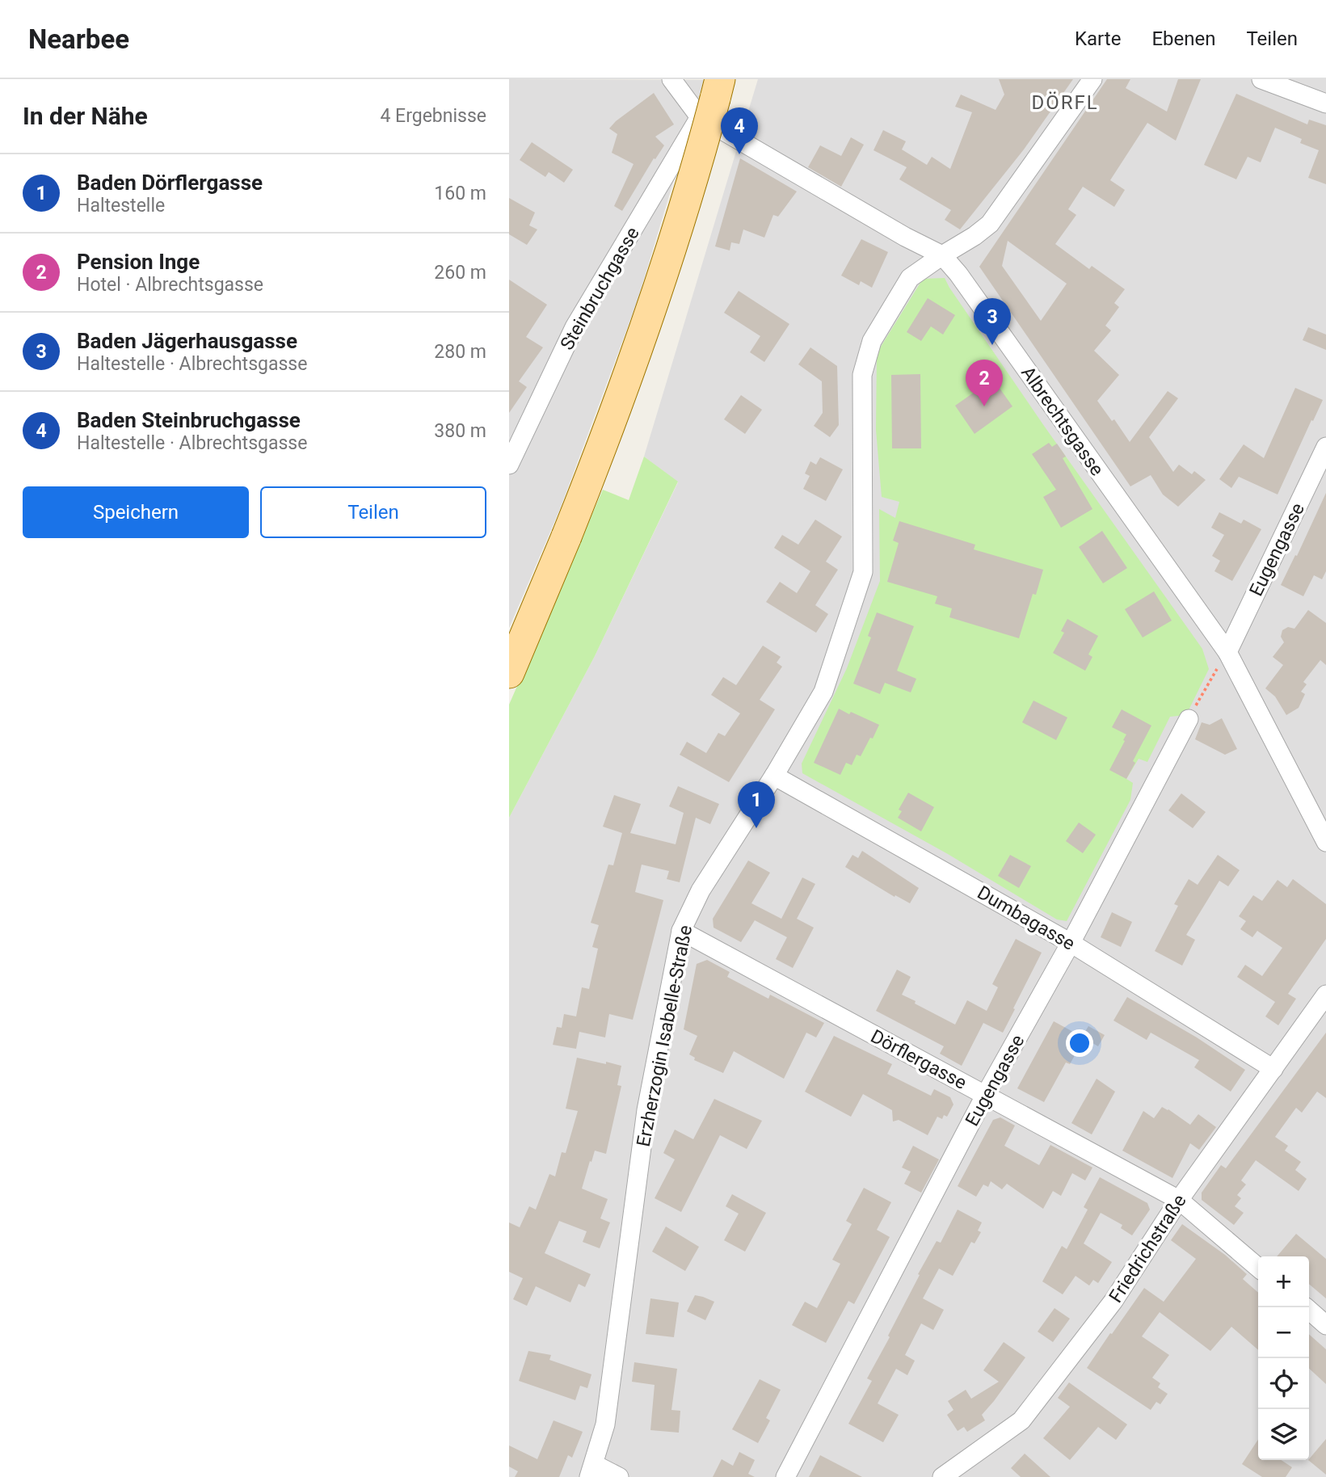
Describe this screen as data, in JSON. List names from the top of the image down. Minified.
{"streets":{"street":["Steinbruchgasse","Albrechtsgasse","Eugengasse","Dumbagasse","Erzherzogin Isabelle-Straße","Dörflergasse","Friedrichstraße"]},"crossings":[["Steinbruchgasse","Albrechtsgasse"],["Albrechtsgasse","Eugengasse"],["Albrechtsgasse","Erzherzogin Isabelle-Straße"],["Eugengasse","Dumbagasse"],["Eugengasse","Dörflergasse"],["Dumbagasse","Erzherzogin Isabelle-Straße"],["Dumbagasse","Friedrichstraße"],["Erzherzogin Isabelle-Straße","Dörflergasse"],["Dörflergasse","Friedrichstraße"]],"districts":["DÖRFL"],"page":{"header":"Nearbee","nav":["Karte","Ebenen","Teilen"],"heading":["In der Nähe","4 Ergebnisse"],"pins":["4","3","2","1"],"list":[{"mark":"1","name":"Baden Dörflergasse","note":"Haltestelle","value":"160 m"},{"mark":"2","name":"Pension Inge","note":"Hotel · Albrechtsgasse","value":"260 m"},{"mark":"3","name":"Baden Jägerhausgasse","note":"Haltestelle · Albrechtsgasse","value":"280 m"},{"mark":"4","name":"Baden Steinbruchgasse","note":"Haltestelle · Albrechtsgasse","value":"380 m"}],"buttons":["Speichern","Teilen"],"map_buttons":["+","−"]}}
